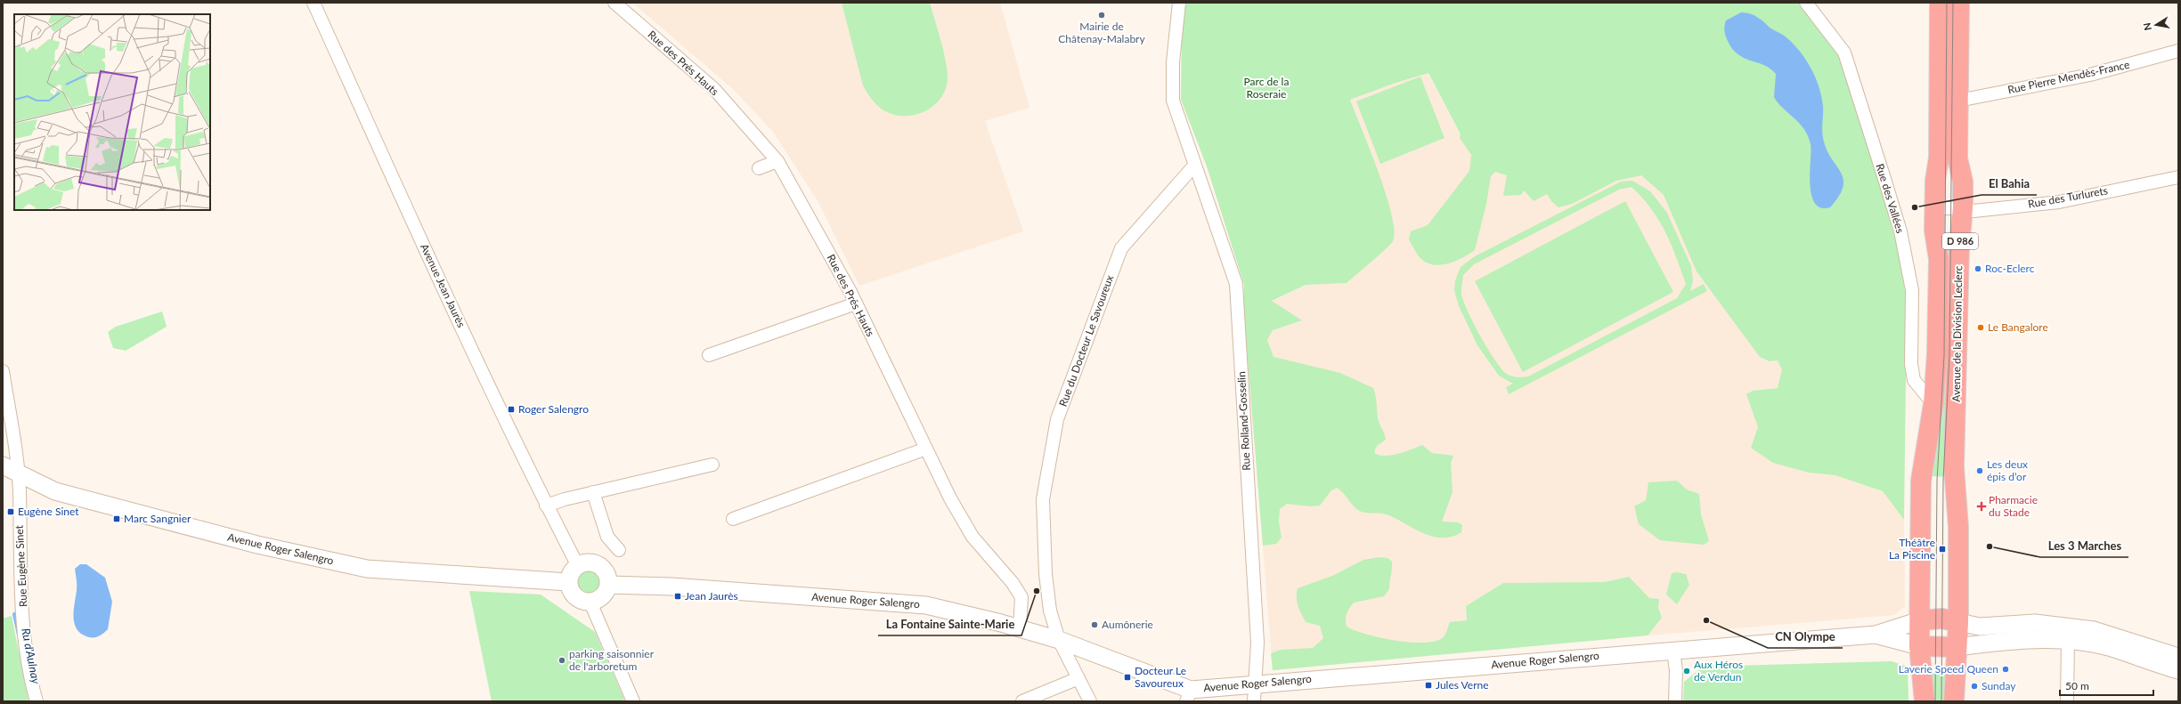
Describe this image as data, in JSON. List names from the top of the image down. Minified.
{"streets":{"main road":["D 986","Avenue de la Division Leclerc","Avenue Roger Salengro"],"street":["Rue des Prés Hauts","Rue Pierre Mendès-France","Rue des Turlurets","Rue des Vallées","Avenue Jean Jaurès","Rue du Docteur Le Savoureux","Rue Rolland-Gosselin","Rue Eugène Sinet"]},"crossings":[["Rue des Prés Hauts","Avenue Roger Salengro"],["Rue Pierre Mendès-France","Avenue de la Division Leclerc"],["Rue des Turlurets","Avenue de la Division Leclerc"],["Rue des Vallées","Avenue de la Division Leclerc"],["Avenue Jean Jaurès","Avenue Roger Salengro"],["Avenue de la Division Leclerc","Avenue Roger Salengro"],["Rue du Docteur Le Savoureux","Rue Rolland-Gosselin"],["Rue du Docteur Le Savoureux","Avenue Roger Salengro"],["Rue Rolland-Gosselin","Avenue Roger Salengro"],["Avenue Roger Salengro","Rue Eugène Sinet"]],"water":["Ru d'Aulnay"],"parks":["Parc de la Roseraie"],"places":{"other":["Mairie de Châtenay-Malabry","El Bahia","Roc-Eclerc","Le Bangalore","Les deux épis d’or","Les 3 Marches","La Fontaine Sainte-Marie","CN Olympe","Aumônerie","parking saisonnier de l'arboretum","Laverie Speed Queen","Aux Héros de Verdun","Sunday"],"transit":["Roger Salengro","Eugène Sinet","Marc Sangnier","Théâtre La Piscine","Jean Jaurès","Docteur Le Savoureux","Jules Verne"],"health":["Pharmacie du Stade"]},"scale_bar":"50 m","north":"left"}
